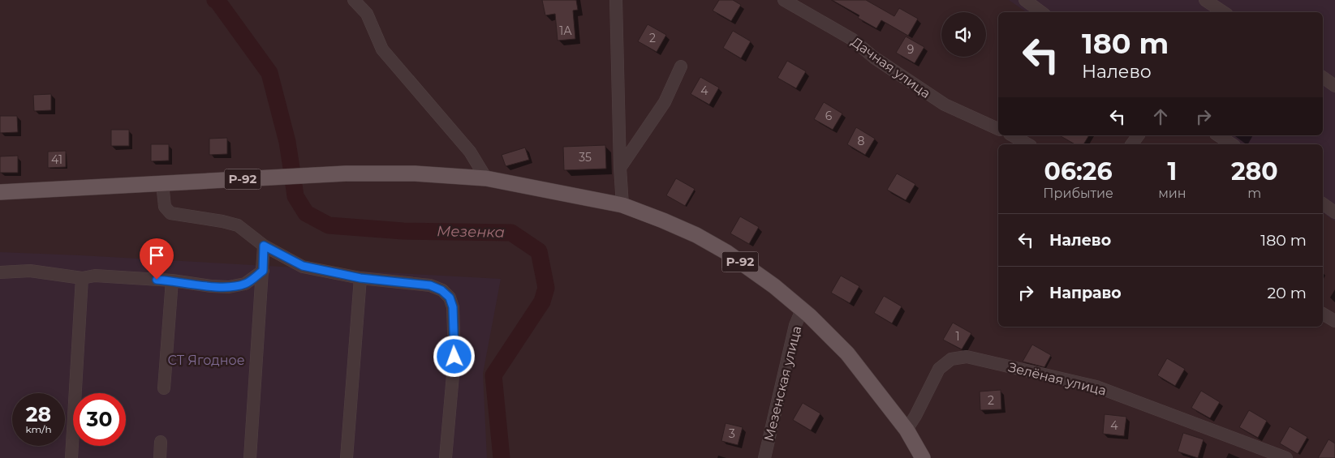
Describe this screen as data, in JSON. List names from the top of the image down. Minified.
{"streets":{"main road":["Р-92"],"street":["Дачная улица","Зелёная улица","Мезенская улица"]},"crossings":[["Р-92","Зелёная улица"],["Р-92","Мезенская улица"]],"water":["Мезенка"],"parks":["СТ Ягодное"],"house_numbers":["1А","2","9","4","6","8","35","41","1","2","4","3"],"page":{"turn":["180 m","Налево"],"eta":["06:26","Прибытие","1","мин","280","m"],"list":[{"name":"Налево","value":"180 m"},{"name":"Направо","value":"20 m"}],"speed":"28 km/h","limit":"30"}}
